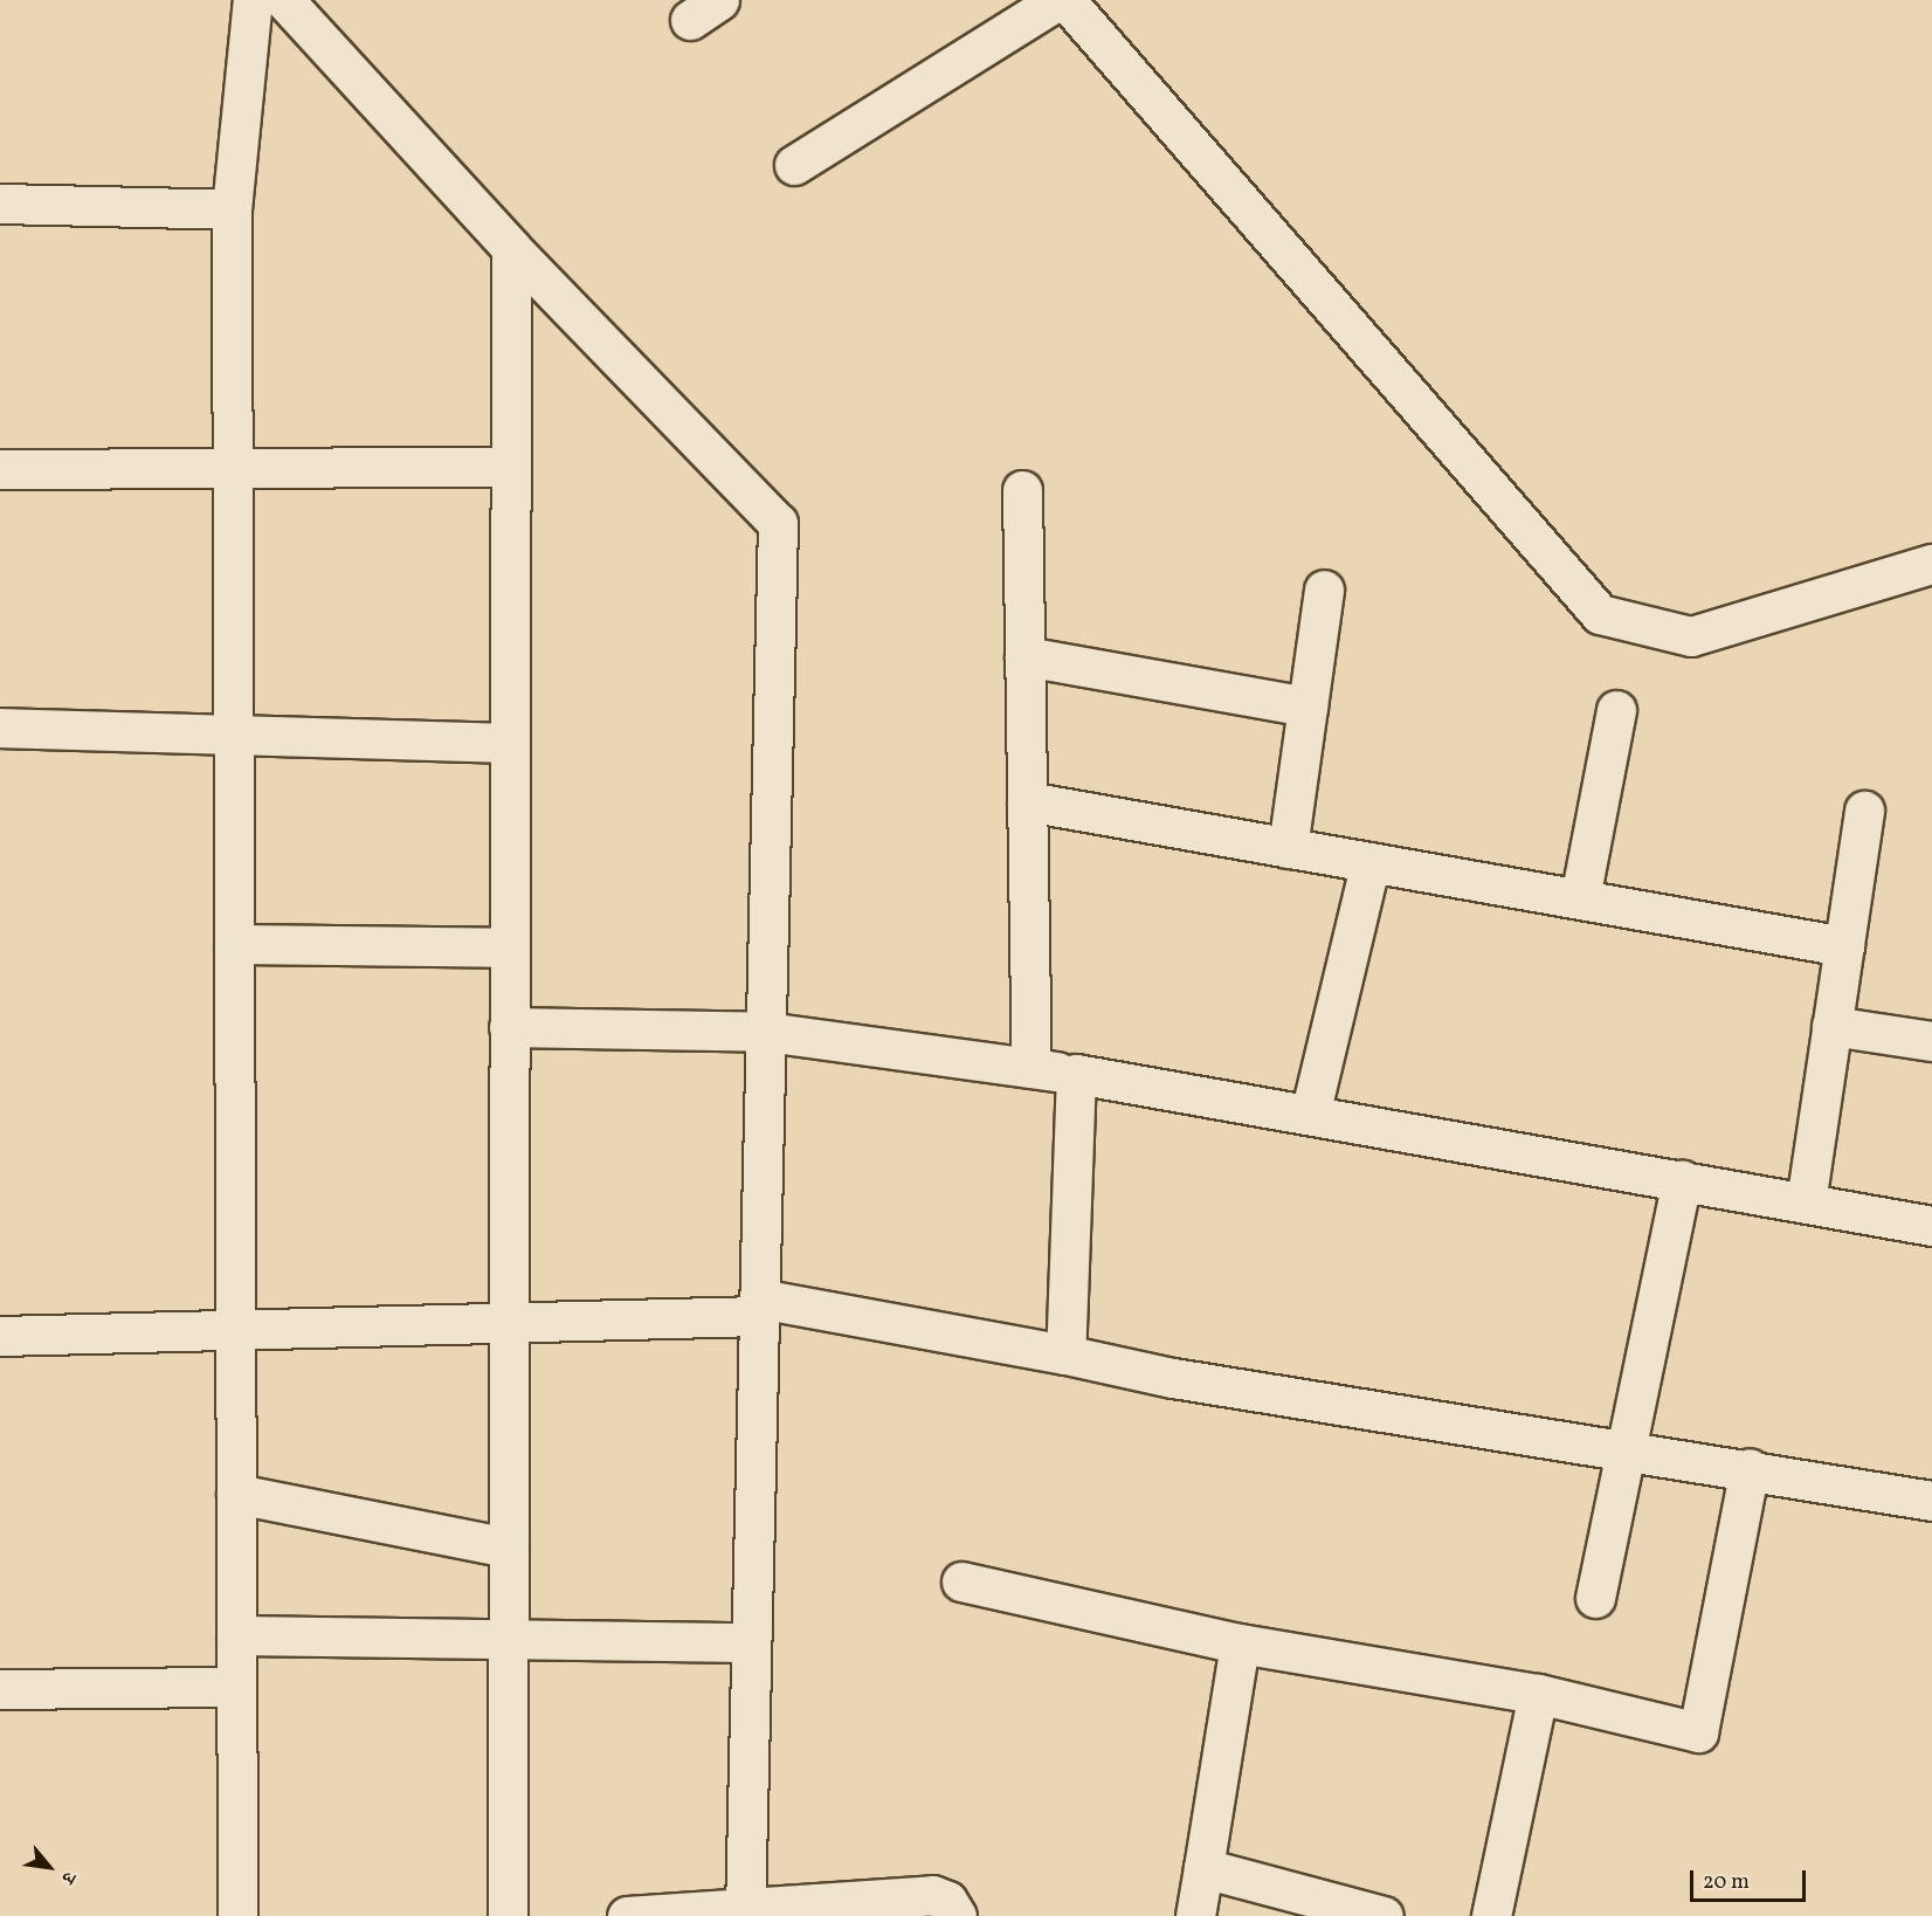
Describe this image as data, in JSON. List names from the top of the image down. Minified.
{"scale_bar":"20 m","north":"bottom right"}
